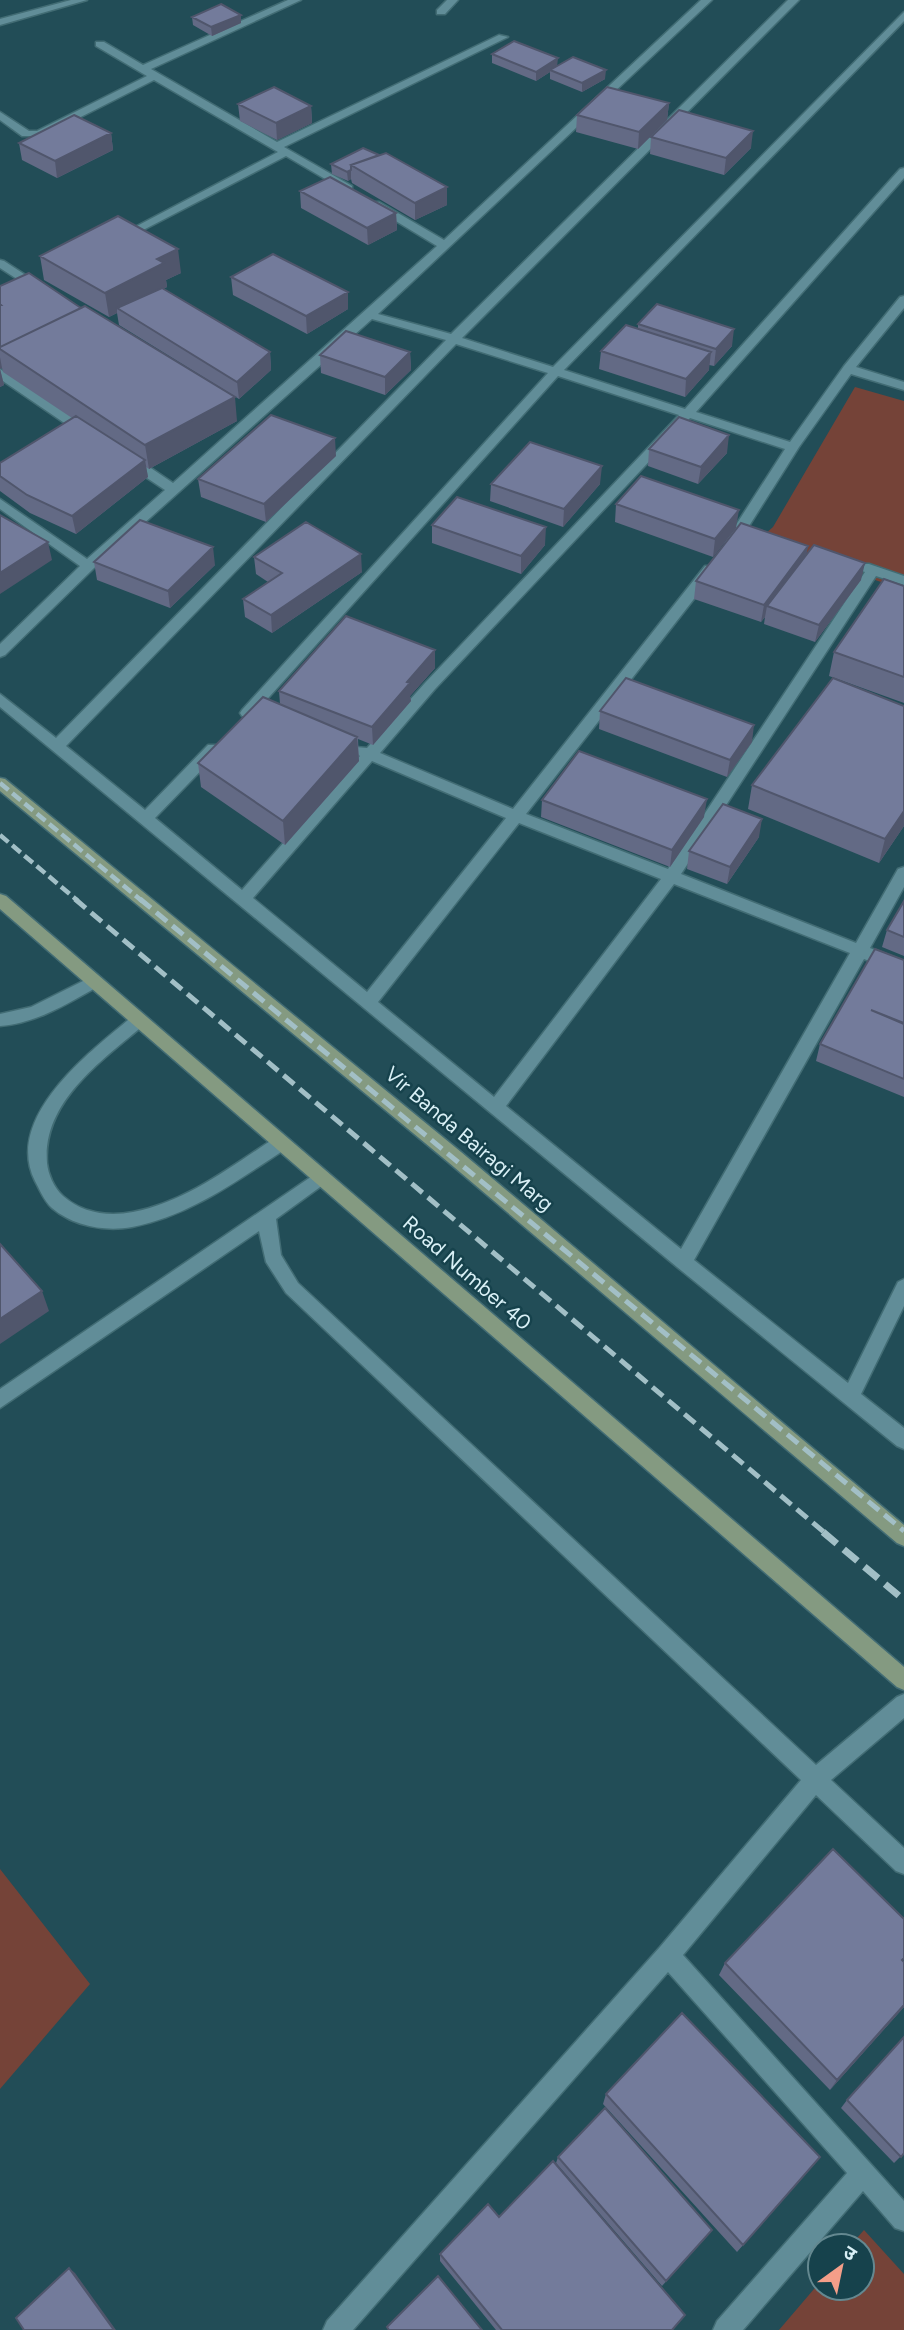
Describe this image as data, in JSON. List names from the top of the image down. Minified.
{"streets":{"main road":["Vir Banda Bairagi Marg","Road Number 40"]},"north":"top right"}
